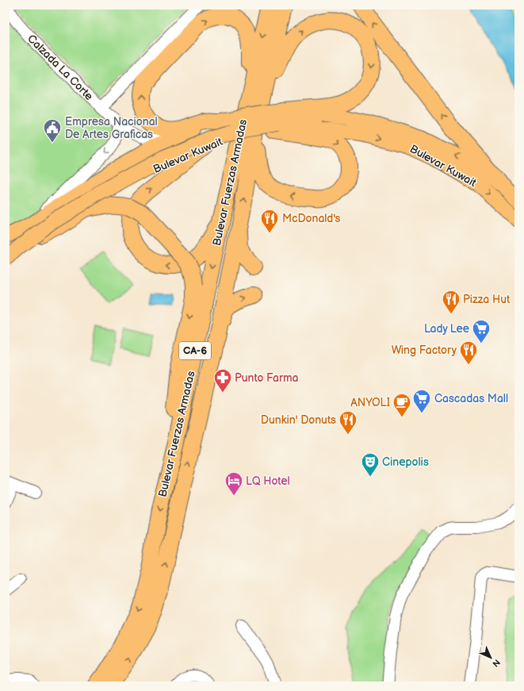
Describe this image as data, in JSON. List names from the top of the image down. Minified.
{"streets":{"highway":["Bulevar Fuerzas Armadas","CA-6"],"main road":["Bulevar Kuwait"],"street":["Calzada La Corte"]},"crossings":[["Calzada La Corte","Bulevar Kuwait"],["Bulevar Kuwait","Bulevar Fuerzas Armadas"]],"places":{"public building":["Empresa Nacional De Artes Graficas"],"restaurant":["McDonald's","Pizza Hut","Wing Factory","Dunkin' Donuts"],"supermarket":["Lady Lee","Cascadas Mall"],"pharmacy":["Punto Farma"],"cafe":["ANYOLI"],"theatre":["Cinepolis"],"hotel":["LQ Hotel"]},"north":"bottom right"}
